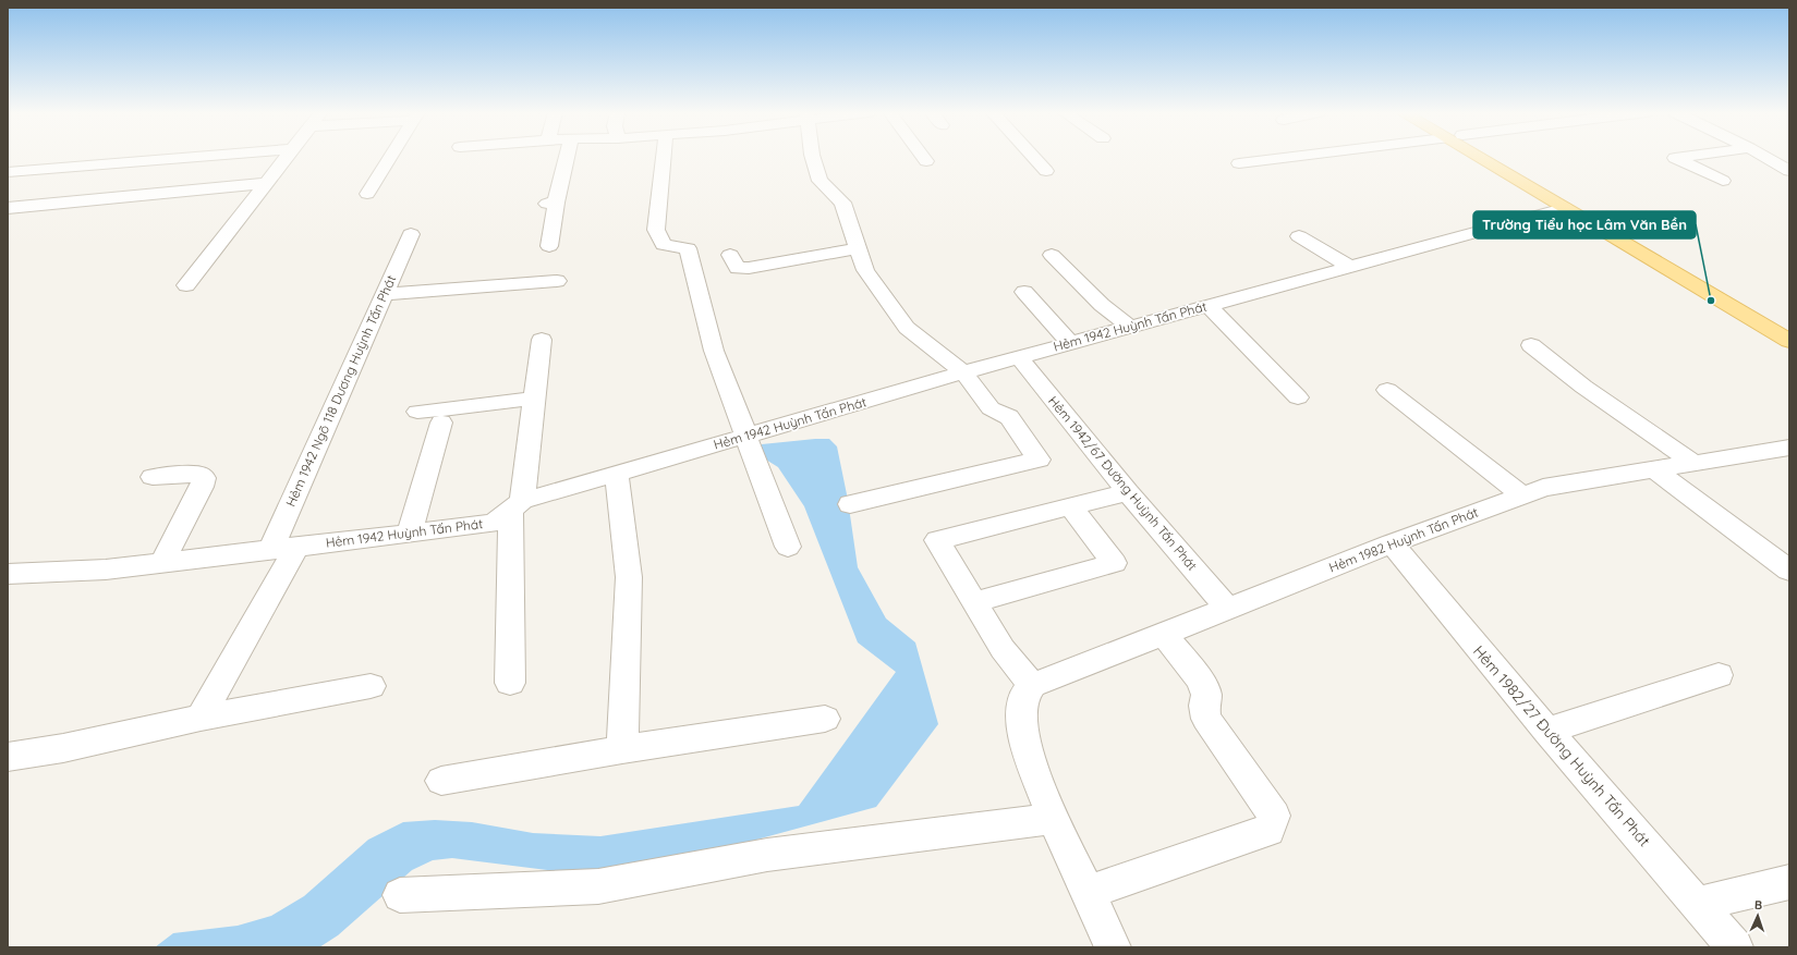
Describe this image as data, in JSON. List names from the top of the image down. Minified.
{"streets":{"street":["Hẻm 1942 Huỳnh Tấn Phát","Hẻm 1942 Ngõ 118 Dương Huỳnh Tấn Phát","Hẻm 1942/67 Đường Huỳnh Tấn Phát","Hẻm 1982 Huỳnh Tấn Phát","Hẻm 1982/27 Đường Huỳnh Tấn Phát"]},"crossings":[["Hẻm 1942 Huỳnh Tấn Phát","Hẻm 1942 Ngõ 118 Dương Huỳnh Tấn Phát"],["Hẻm 1942 Huỳnh Tấn Phát","Hẻm 1942/67 Đường Huỳnh Tấn Phát"],["Hẻm 1942/67 Đường Huỳnh Tấn Phát","Hẻm 1982 Huỳnh Tấn Phát"],["Hẻm 1982 Huỳnh Tấn Phát","Hẻm 1982/27 Đường Huỳnh Tấn Phát"]],"places":["Trường Tiểu học Lâm Văn Bền"],"north":"top"}
